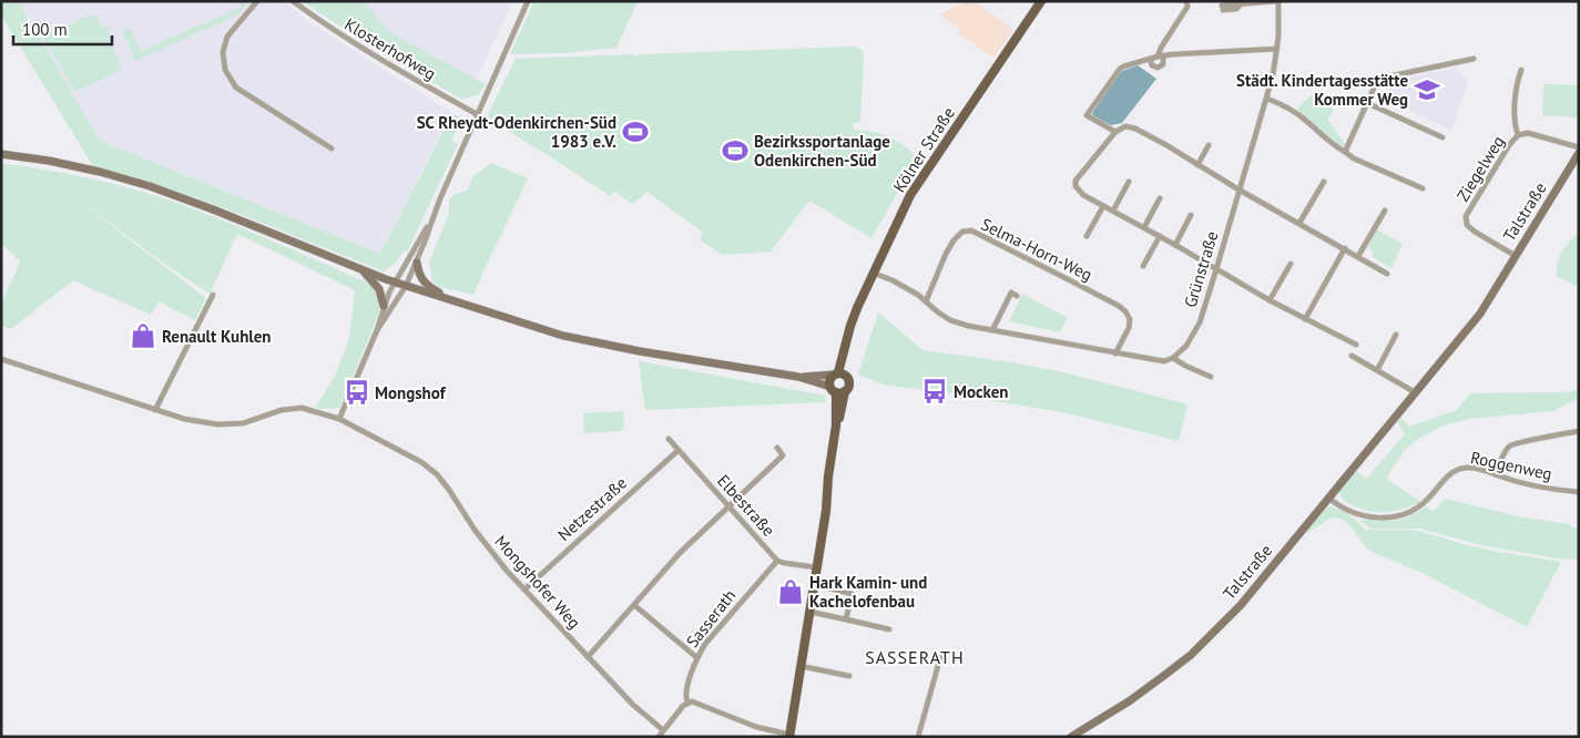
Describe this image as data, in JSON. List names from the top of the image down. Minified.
{"streets":{"main road":["Kölner Straße","Talstraße"],"street":["Klosterhofweg","Ziegelweg","Selma-Horn-Weg","Grünstraße","Roggenweg","Elbestraße","Netzestraße","Mongshofer Weg","Sasserath"]},"crossings":[["Kölner Straße","Elbestraße"],["Ziegelweg","Talstraße"],["Talstraße","Roggenweg"],["Elbestraße","Netzestraße"],["Elbestraße","Sasserath"],["Netzestraße","Mongshofer Weg"]],"districts":["SASSERATH"],"places":{"school or university":["Städt. Kindertagesstätte Kommer Weg"],"sports":["SC Rheydt-Odenkirchen-Süd 1983 e.V.","Bezirkssportanlage Odenkirchen-Süd"],"shop":["Renault Kuhlen","Hark Kamin- und Kachelofenbau"],"bus stop":["Mocken","Mongshof"]},"scale_bar":"100 m"}
